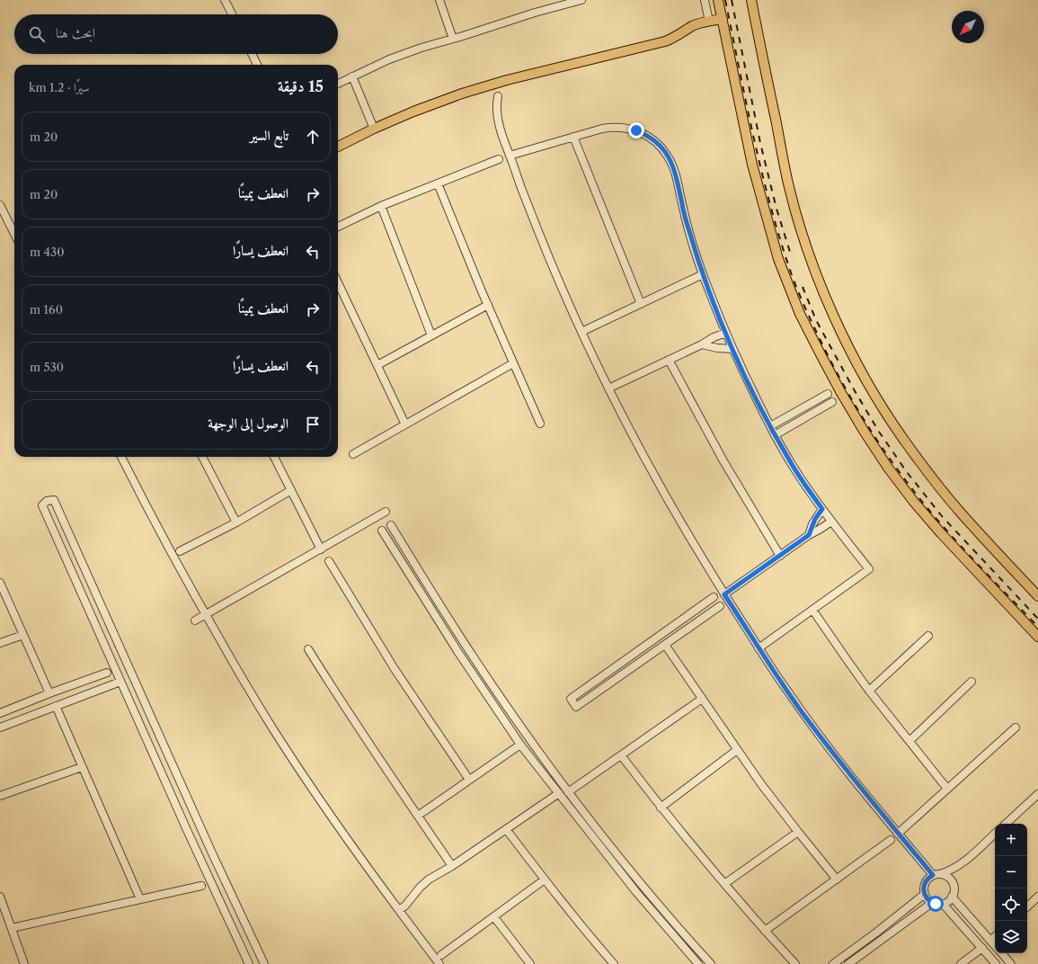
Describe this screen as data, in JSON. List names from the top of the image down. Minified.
{"north":"bottom left","page":{"search":"ابحث هنا","heading":["15 دقيقة","سيرًا · 1.2 km"],"list":[["تابع السير","20 m"],["انعطف يمينًا","20 m"],["انعطف يسارًا","430 m"],["انعطف يمينًا","160 m"],["انعطف يسارًا","530 m"],"الوصول إلى الوجهة"],"map_buttons":["+","−"]}}
